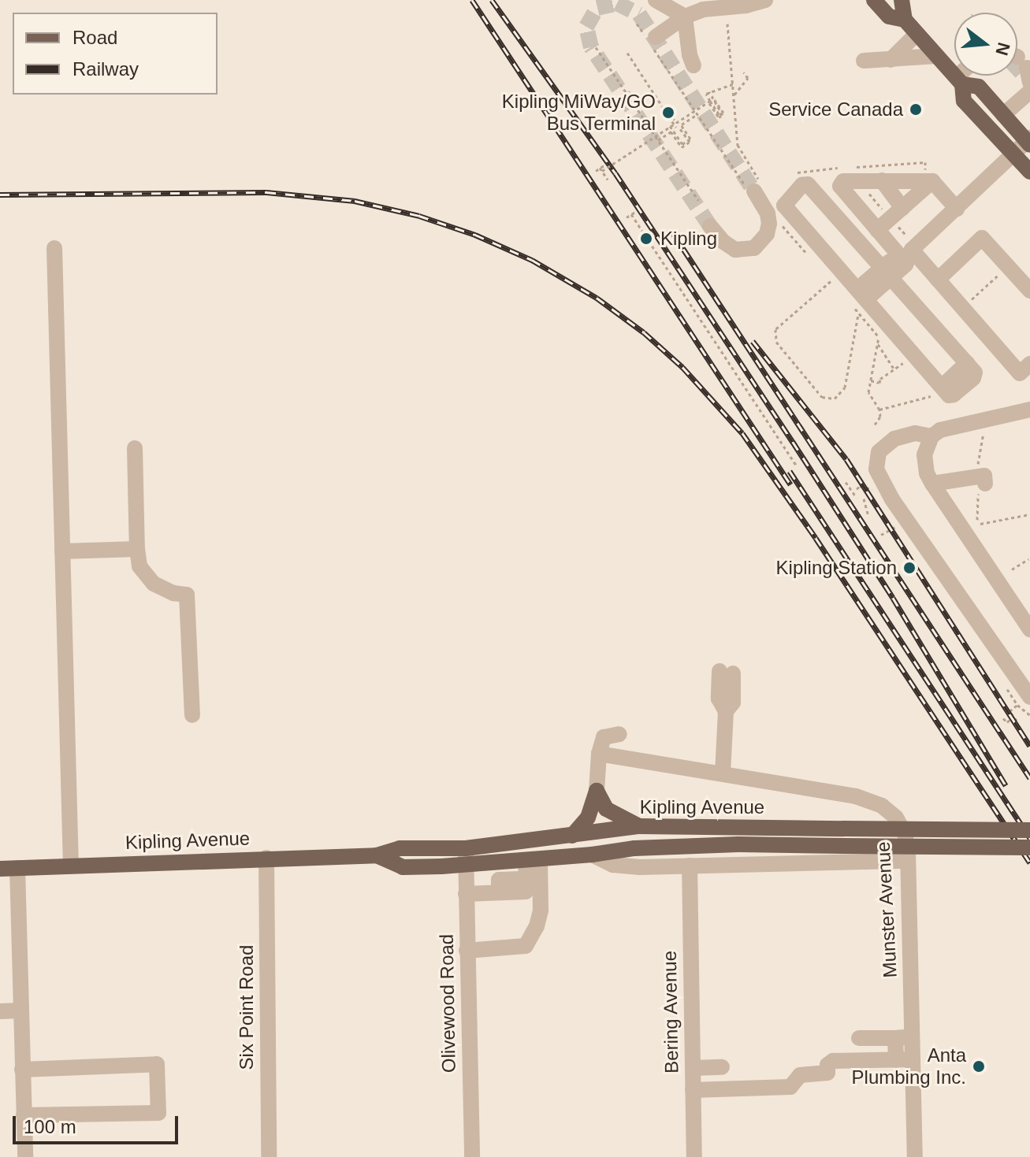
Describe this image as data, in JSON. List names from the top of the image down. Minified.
{"streets":{"main road":["Kipling Avenue"],"street":["Munster Avenue","Olivewood Road","Six Point Road","Bering Avenue"]},"crossings":[["Kipling Avenue","Munster Avenue"],["Kipling Avenue","Olivewood Road"],["Kipling Avenue","Six Point Road"],["Kipling Avenue","Bering Avenue"]],"places":["Service Canada","Kipling MiWay/GO Bus Terminal","Kipling","Kipling Station","Anta Plumbing Inc."],"legend":["Road","Railway"],"scale_bar":"100 m","north":"right"}
